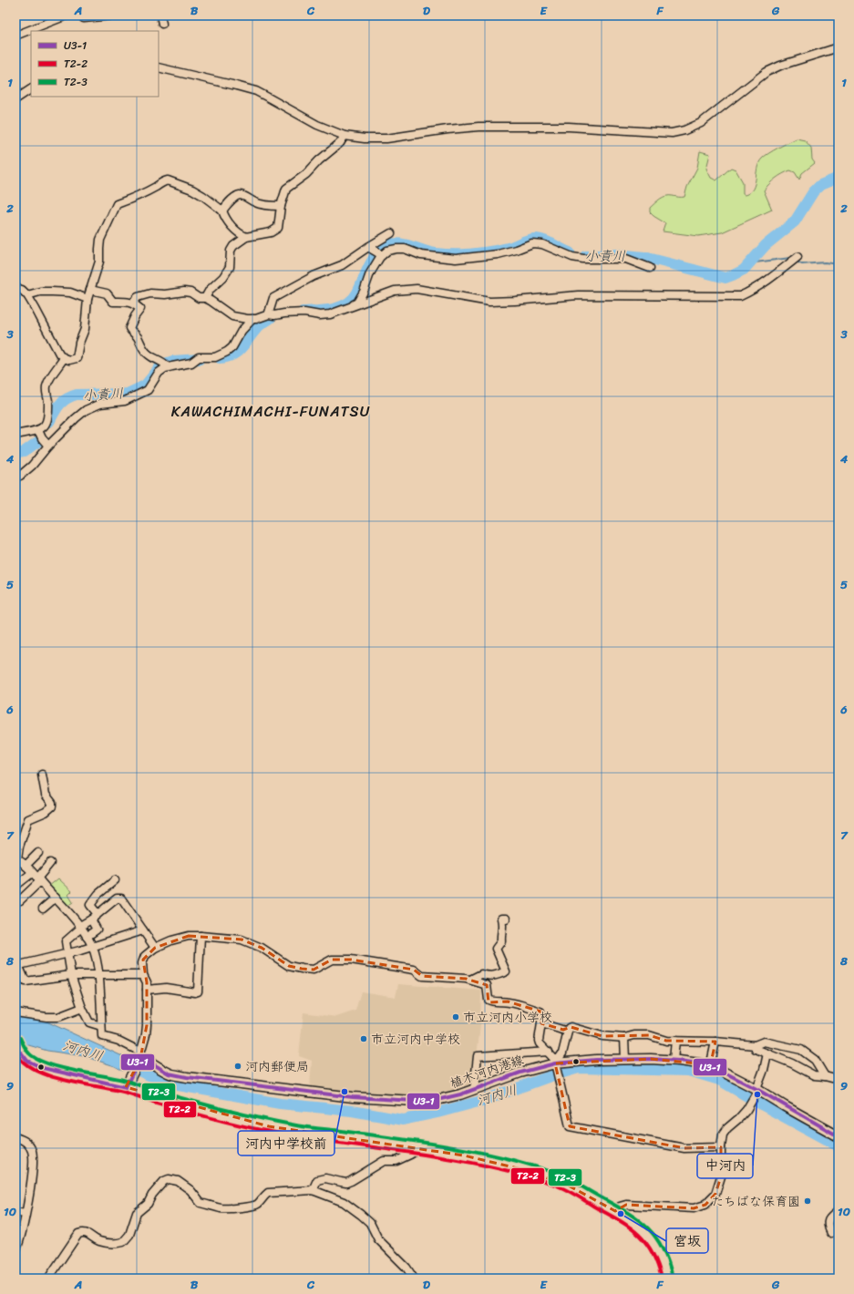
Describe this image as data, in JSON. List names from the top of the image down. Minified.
{"streets":{"main road":["植木河内港線"]},"districts":["KAWACHIMACHI-FUNATSU"],"water":["小責川","河内川"],"places":["市立河内小学校","市立河内中学校","河内郵便局","河内中学校前","中河内","たちばな保育園","宮坂"],"lines":["transit line T2-3","transit line U3-1","transit line T2-2"],"legend":["U3-1","T2-2","T2-3"],"grid":{"columns":["A","B","C","D","E","F","G"],"rows":["1","2","3","4","5","6","7","8","9","10"]}}
